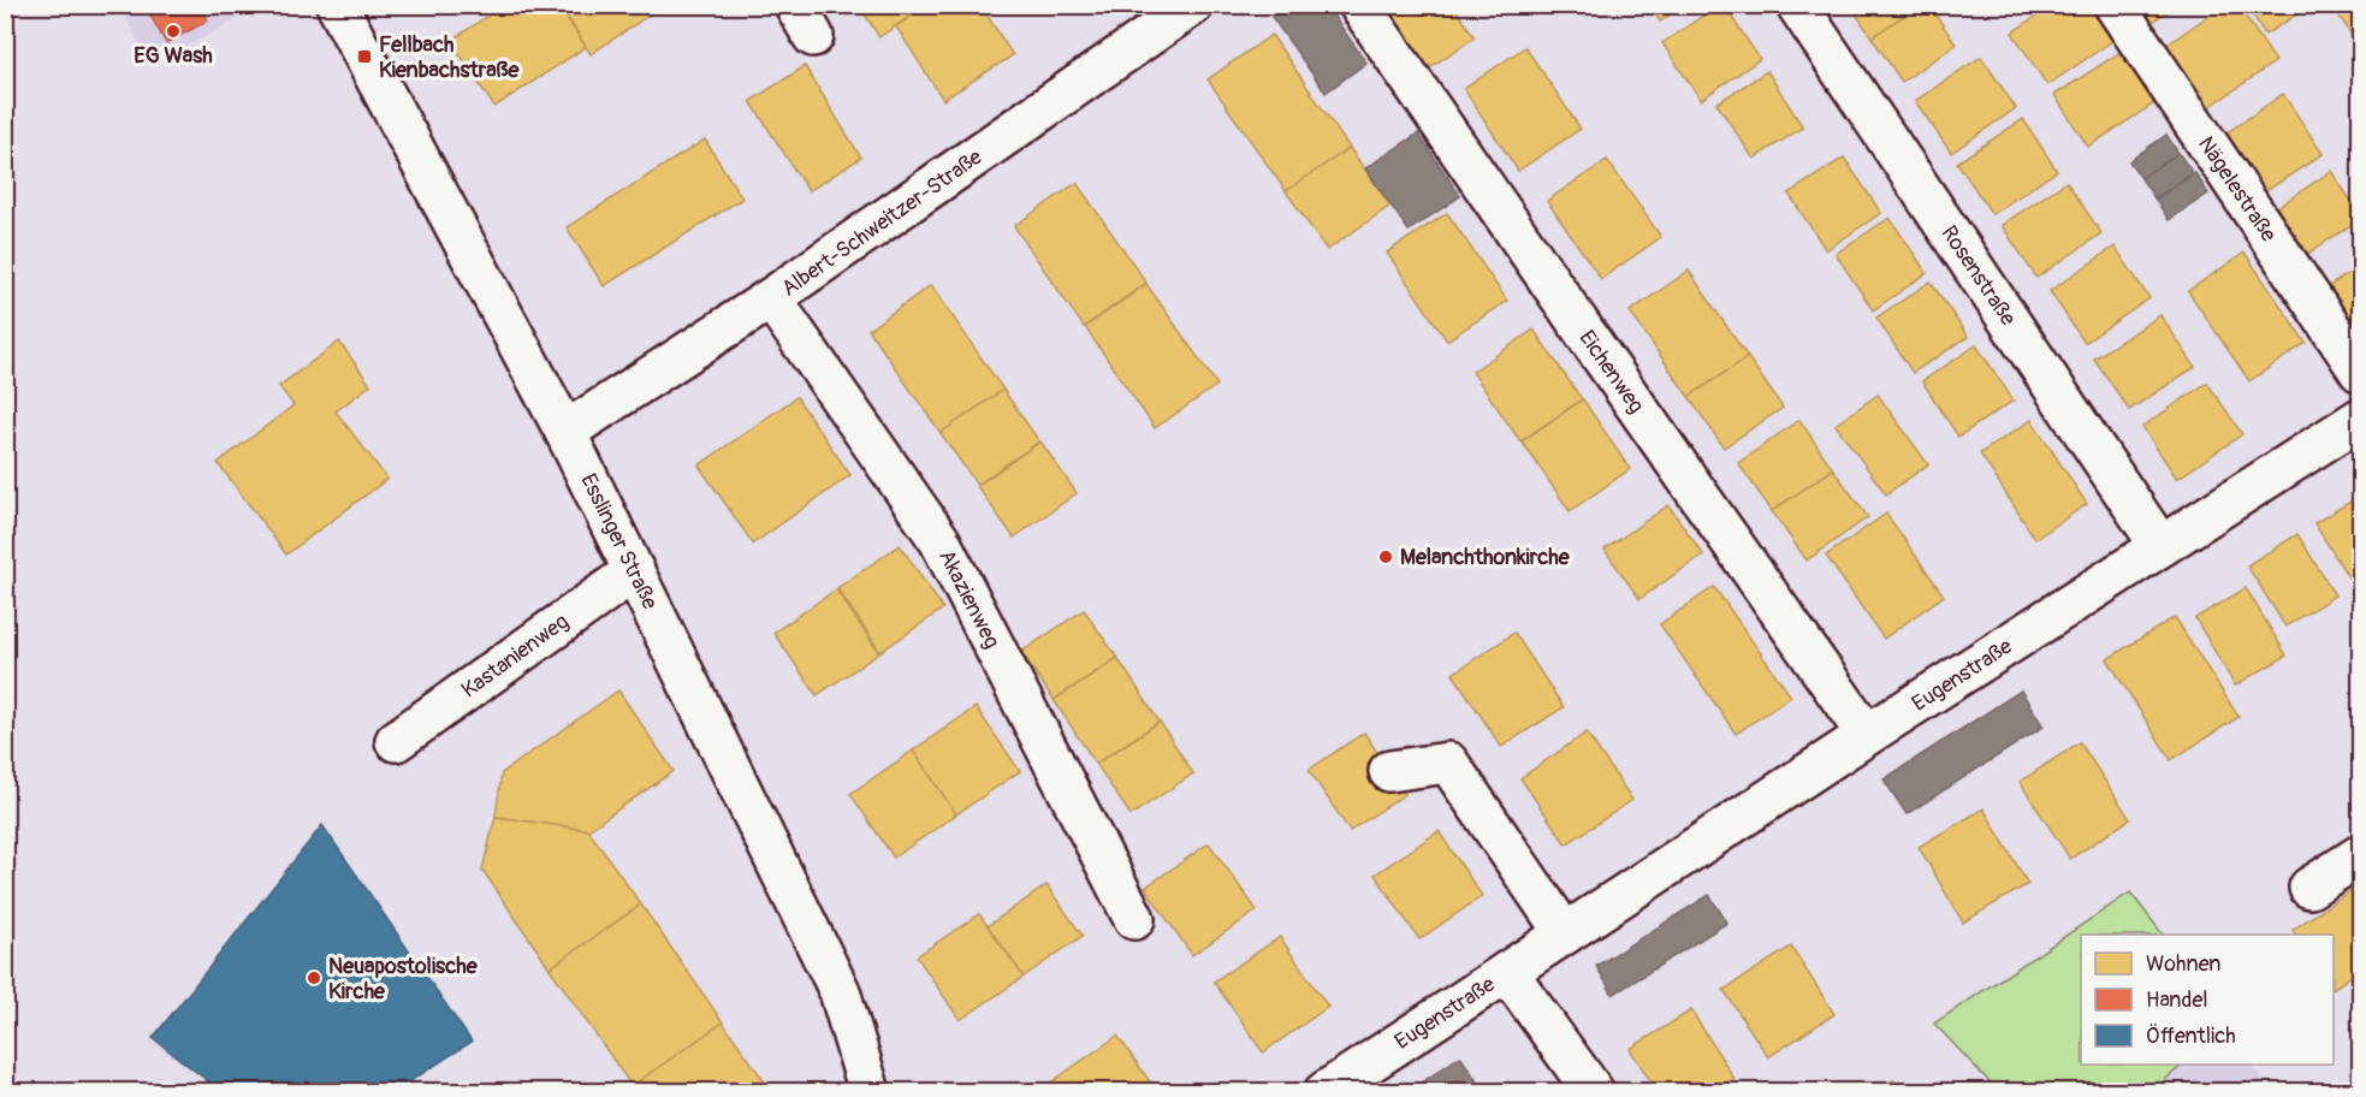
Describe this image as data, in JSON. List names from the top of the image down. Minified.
{"streets":{"street":["Nägelestraße","Albert-Schweitzer-Straße","Rosenstraße","Eichenweg","Esslinger Straße","Akazienweg","Kastanienweg","Eugenstraße"]},"crossings":[["Albert-Schweitzer-Straße","Esslinger Straße"],["Albert-Schweitzer-Straße","Akazienweg"],["Rosenstraße","Eugenstraße"],["Eichenweg","Eugenstraße"],["Esslinger Straße","Kastanienweg"]],"places":{"other":["EG Wash","Melanchthonkirche","Neuapostolische Kirche"],"transit":["Fellbach Kienbachstraße"]},"legend":["Wohnen","Handel","Öffentlich"]}
